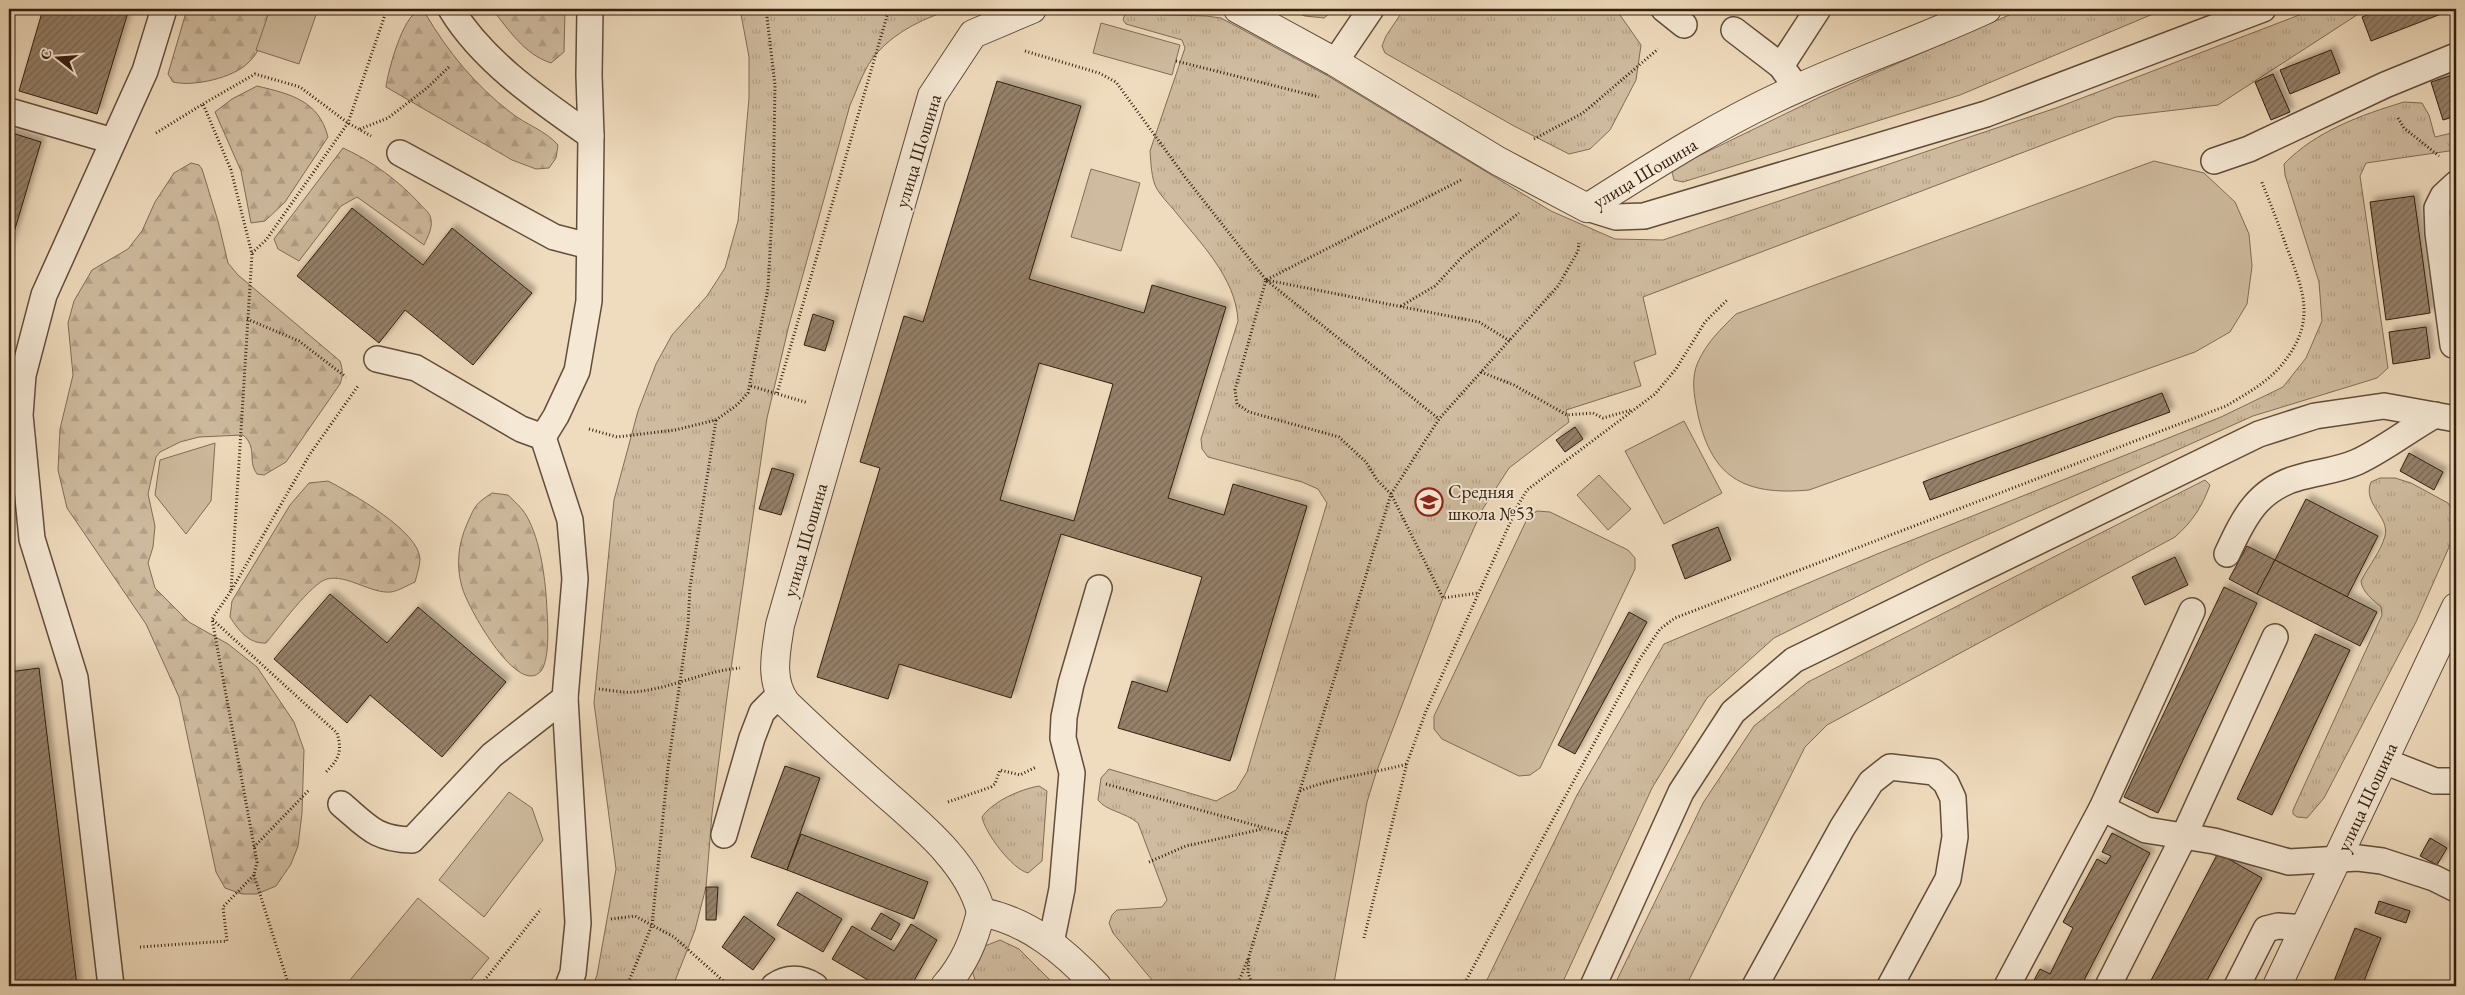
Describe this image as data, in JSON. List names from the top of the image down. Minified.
{"streets":{"street":["улица Шошина"]},"places":{"school or university":["Средняя школа №53"]},"north":"left"}
